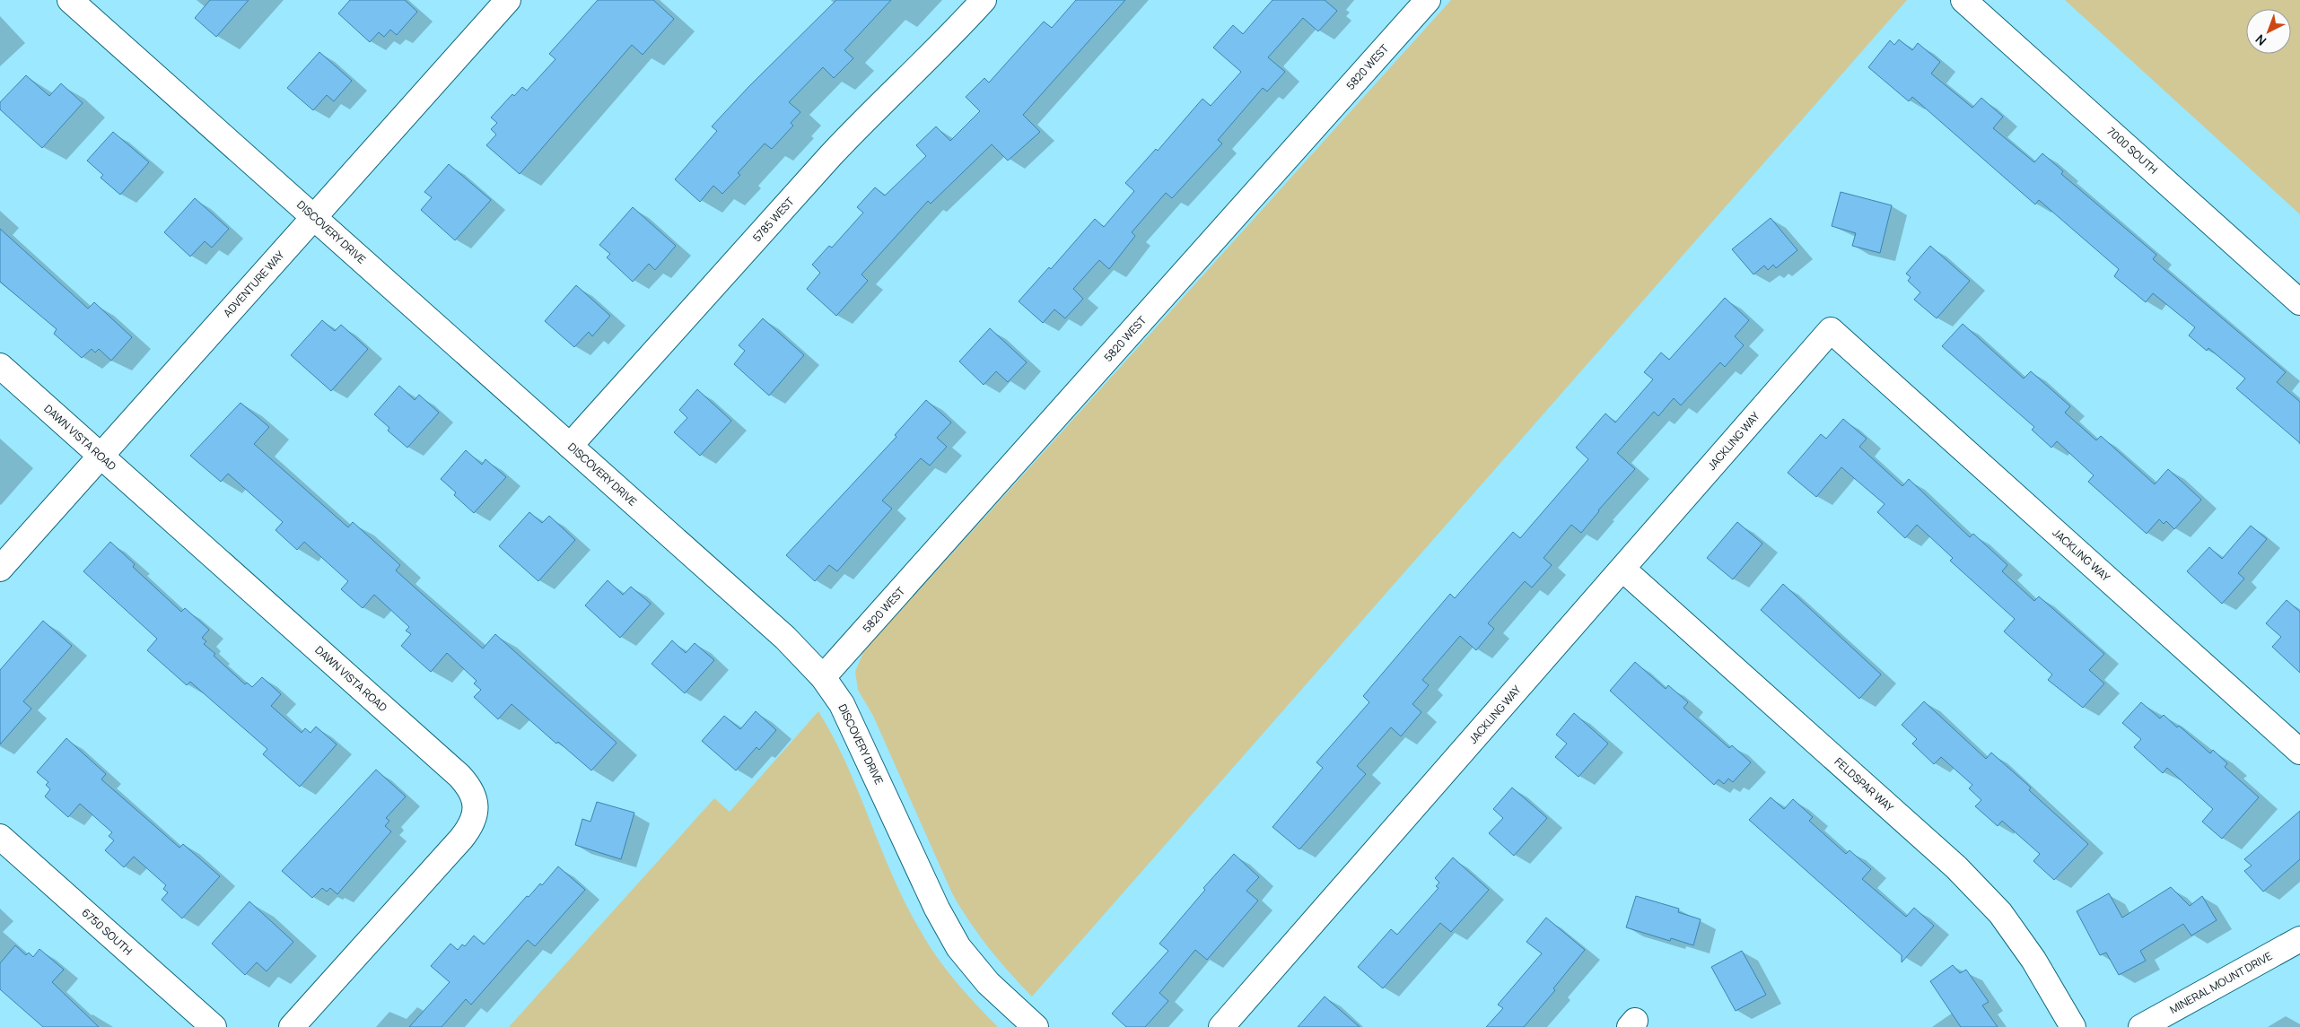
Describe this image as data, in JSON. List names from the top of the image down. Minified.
{"streets":{"street":["5820 WEST","7000 SOUTH","5785 WEST","DISCOVERY DRIVE","ADVENTURE WAY","DAWN VISTA ROAD","JACKLING WAY","FELDSPAR WAY","6750 SOUTH","MINERAL MOUNT DRIVE"]},"crossings":[["5820 WEST","DISCOVERY DRIVE"],["5785 WEST","DISCOVERY DRIVE"],["DISCOVERY DRIVE","ADVENTURE WAY"],["ADVENTURE WAY","DAWN VISTA ROAD"],["JACKLING WAY","FELDSPAR WAY"]],"north":"bottom left"}
